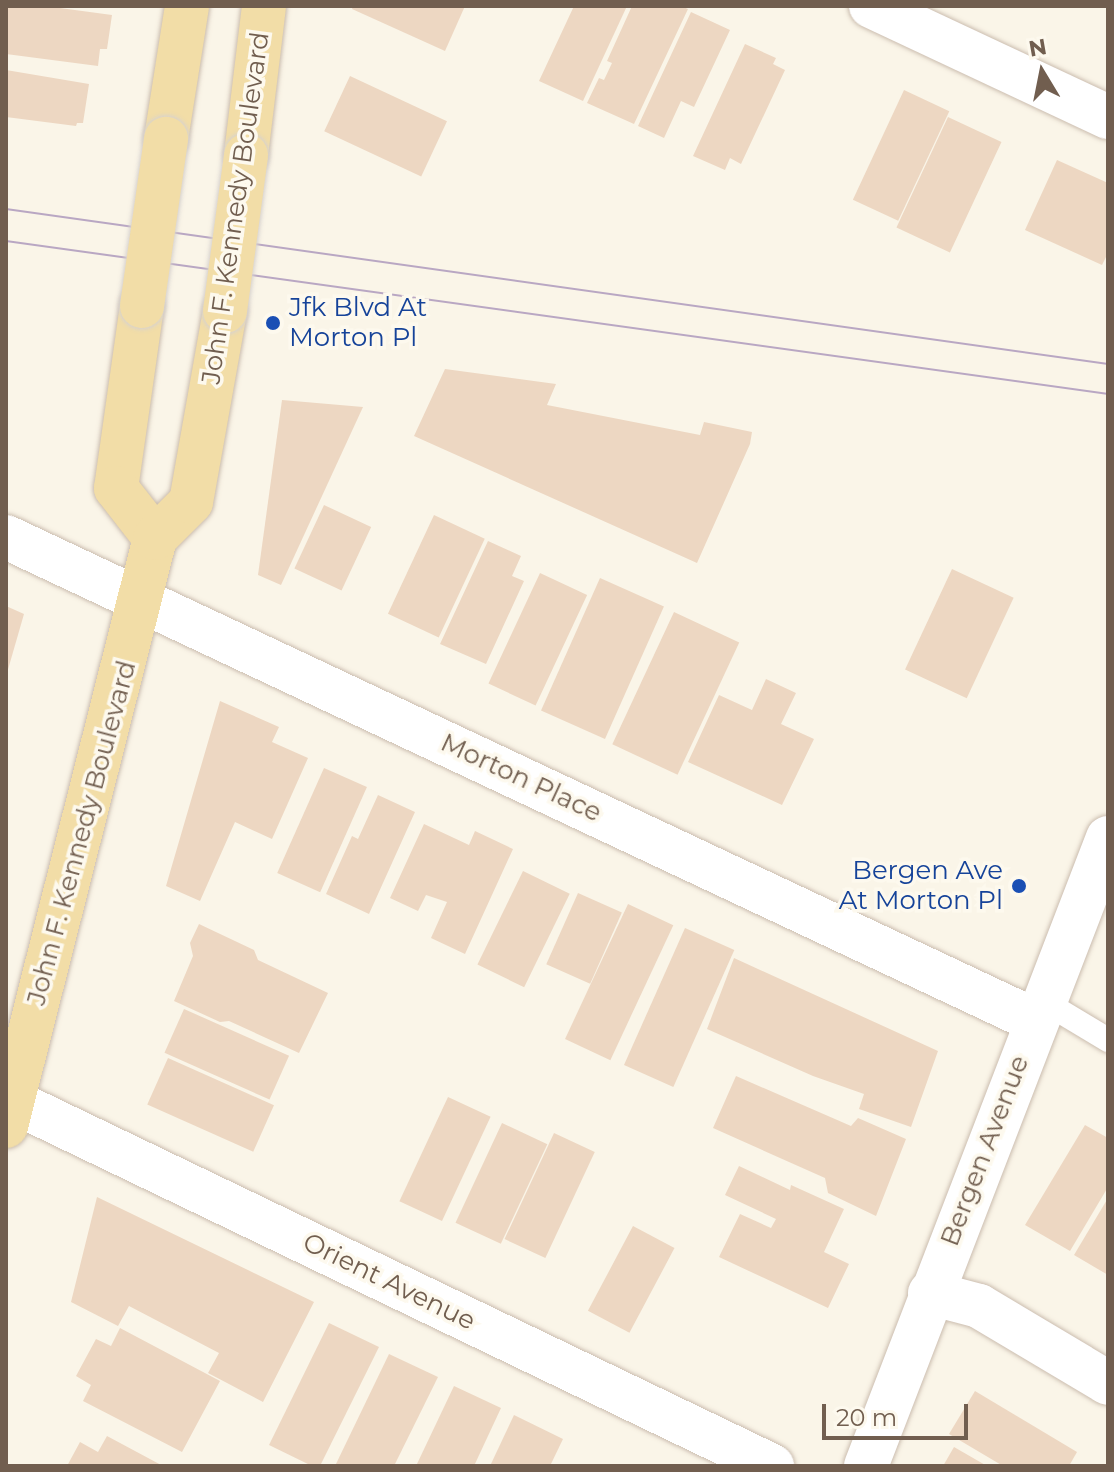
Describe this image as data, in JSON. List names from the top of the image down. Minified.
{"streets":{"main road":["John F. Kennedy Boulevard"],"street":["Morton Place","Bergen Avenue","Orient Avenue"]},"crossings":[["John F. Kennedy Boulevard","Morton Place"],["John F. Kennedy Boulevard","Orient Avenue"],["Morton Place","Bergen Avenue"]],"places":["Jfk Blvd At Morton Pl","Bergen Ave At Morton Pl"],"scale_bar":"20 m","north":"top"}
